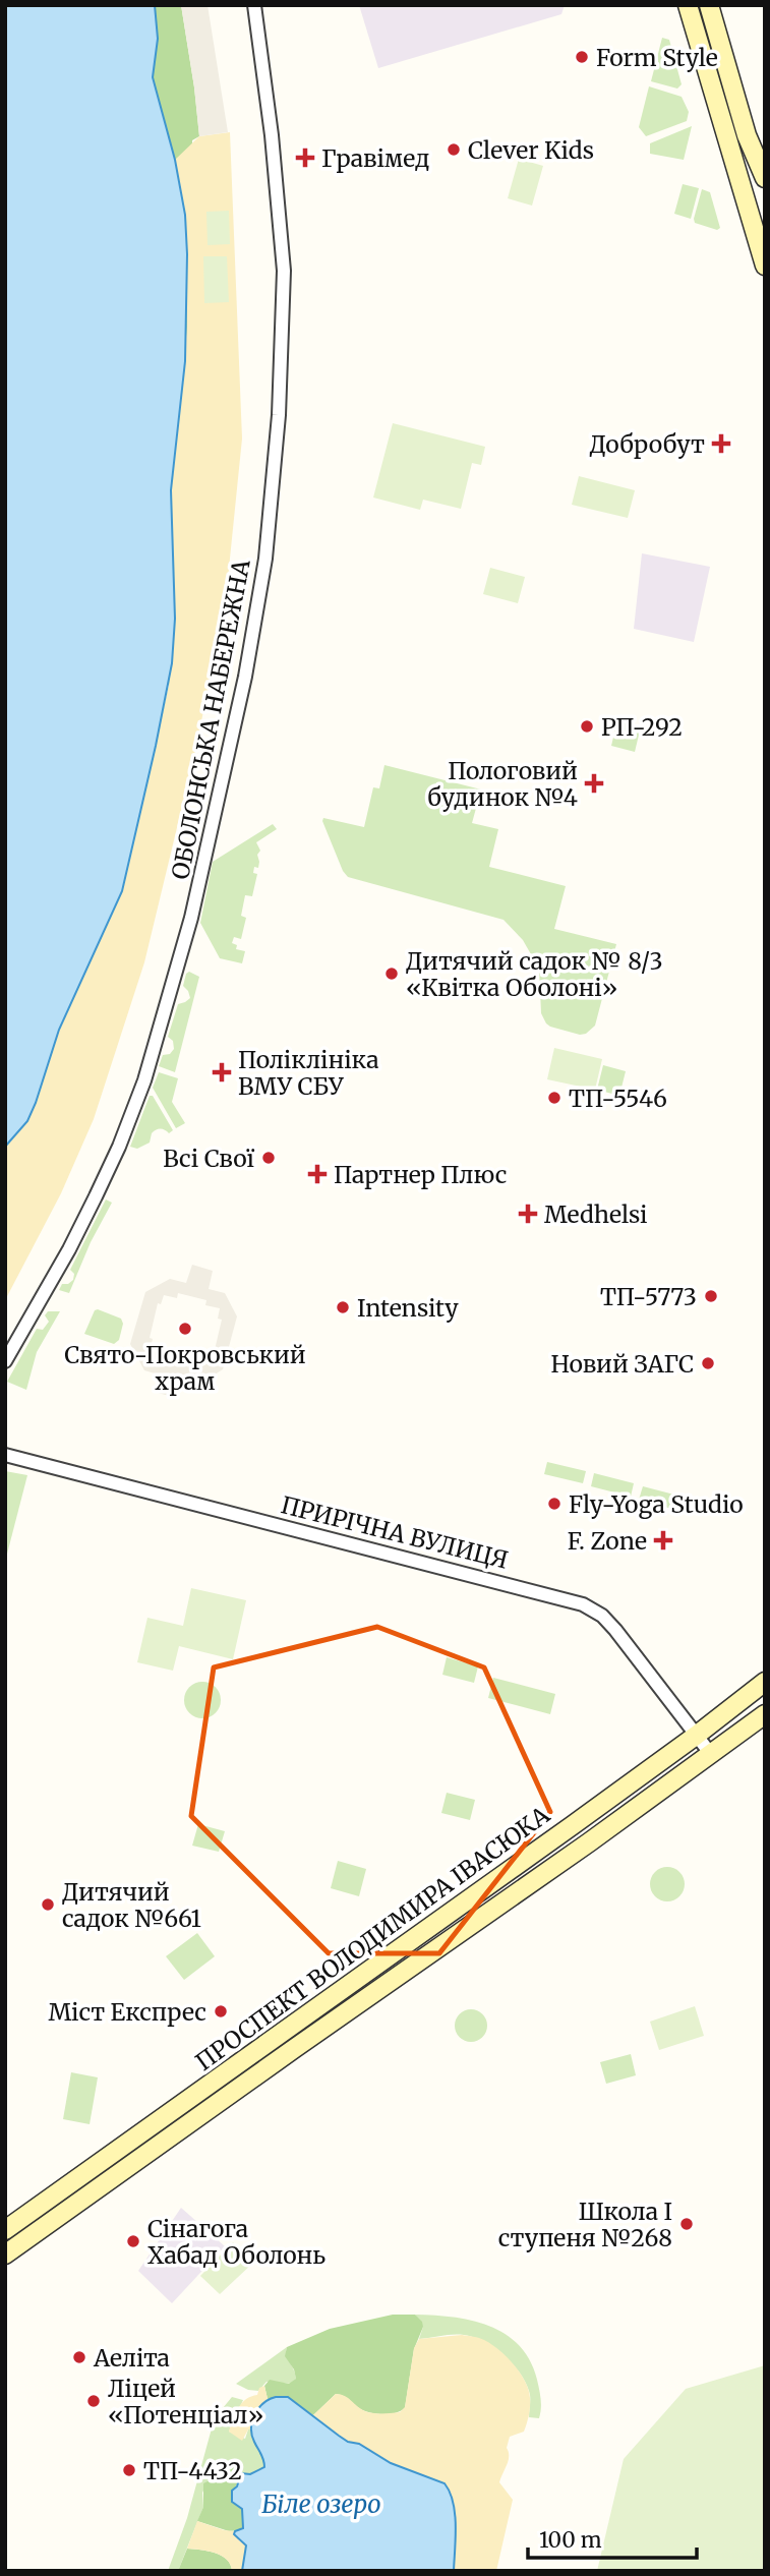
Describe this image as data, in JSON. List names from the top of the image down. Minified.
{"streets":{"main road":["ПРОСПЕКТ ВОЛОДИМИРА ІВАСЮКА"],"street":["ОБОЛОНСЬКА НАБЕРЕЖНА","ПРИРІЧНА ВУЛИЦЯ"]},"crossings":[["ПРИРІЧНА ВУЛИЦЯ","ПРОСПЕКТ ВОЛОДИМИРА ІВАСЮКА"]],"water":["Біле озеро"],"places":{"other":["Form Style","Clever Kids","РП-292","Дитячий садок № 8/3 «Квітка Оболоні»","ТП-5546","Всі Свої","ТП-5773","Intensity","Свято-Покровський храм","Новий ЗАГС","Fly-Yoga Studio","Дитячий садок №661","Міст Експрес","Школа І ступеня №268","Сінагога Хабад Оболонь","Аеліта","Ліцей «Потенціал»","ТП-4432"],"health":["Гравімед","Добробут","Пологовий будинок №4","Поліклініка ВМУ СБУ","Партнер Плюс","Medhelsi","F. Zone"]},"scale_bar":"100 m"}
